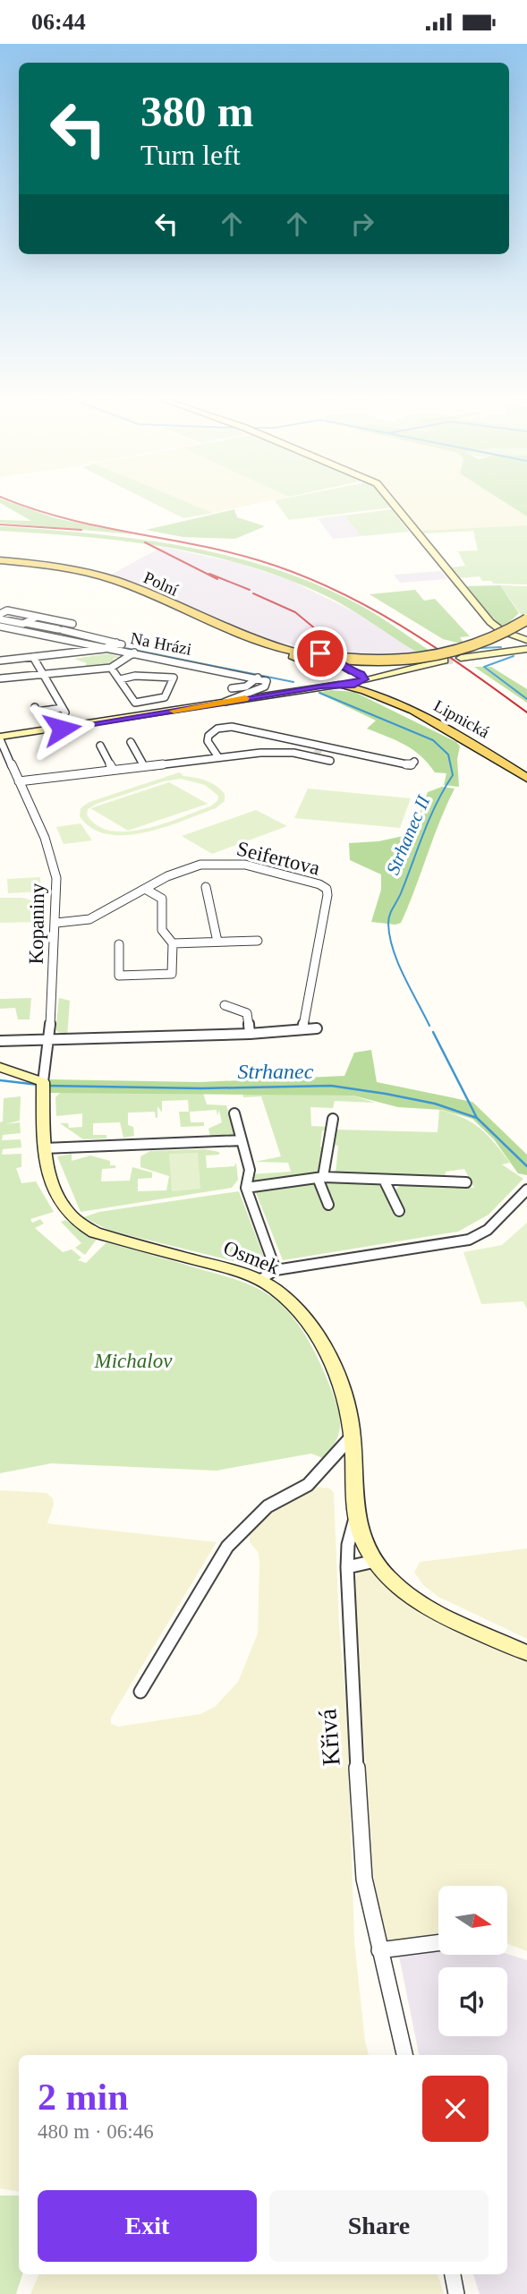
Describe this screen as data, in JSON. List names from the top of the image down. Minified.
{"streets":{"main road":["Polní","Lipnická"],"street":["Na Hrázi","Seifertova","Kopaniny","Osmek","Křivá"]},"crossings":[["Polní","Lipnická"],["Seifertova","Kopaniny"],["Kopaniny","Osmek"],["Osmek","Křivá"]],"water":["Strhanec II","Strhanec"],"parks":["Michalov"],"north":"right","page":{"status":"06:44","turn":["380 m","Turn left"],"heading":["2 min","480 m · 06:46"],"buttons":["Exit","Share"]}}
